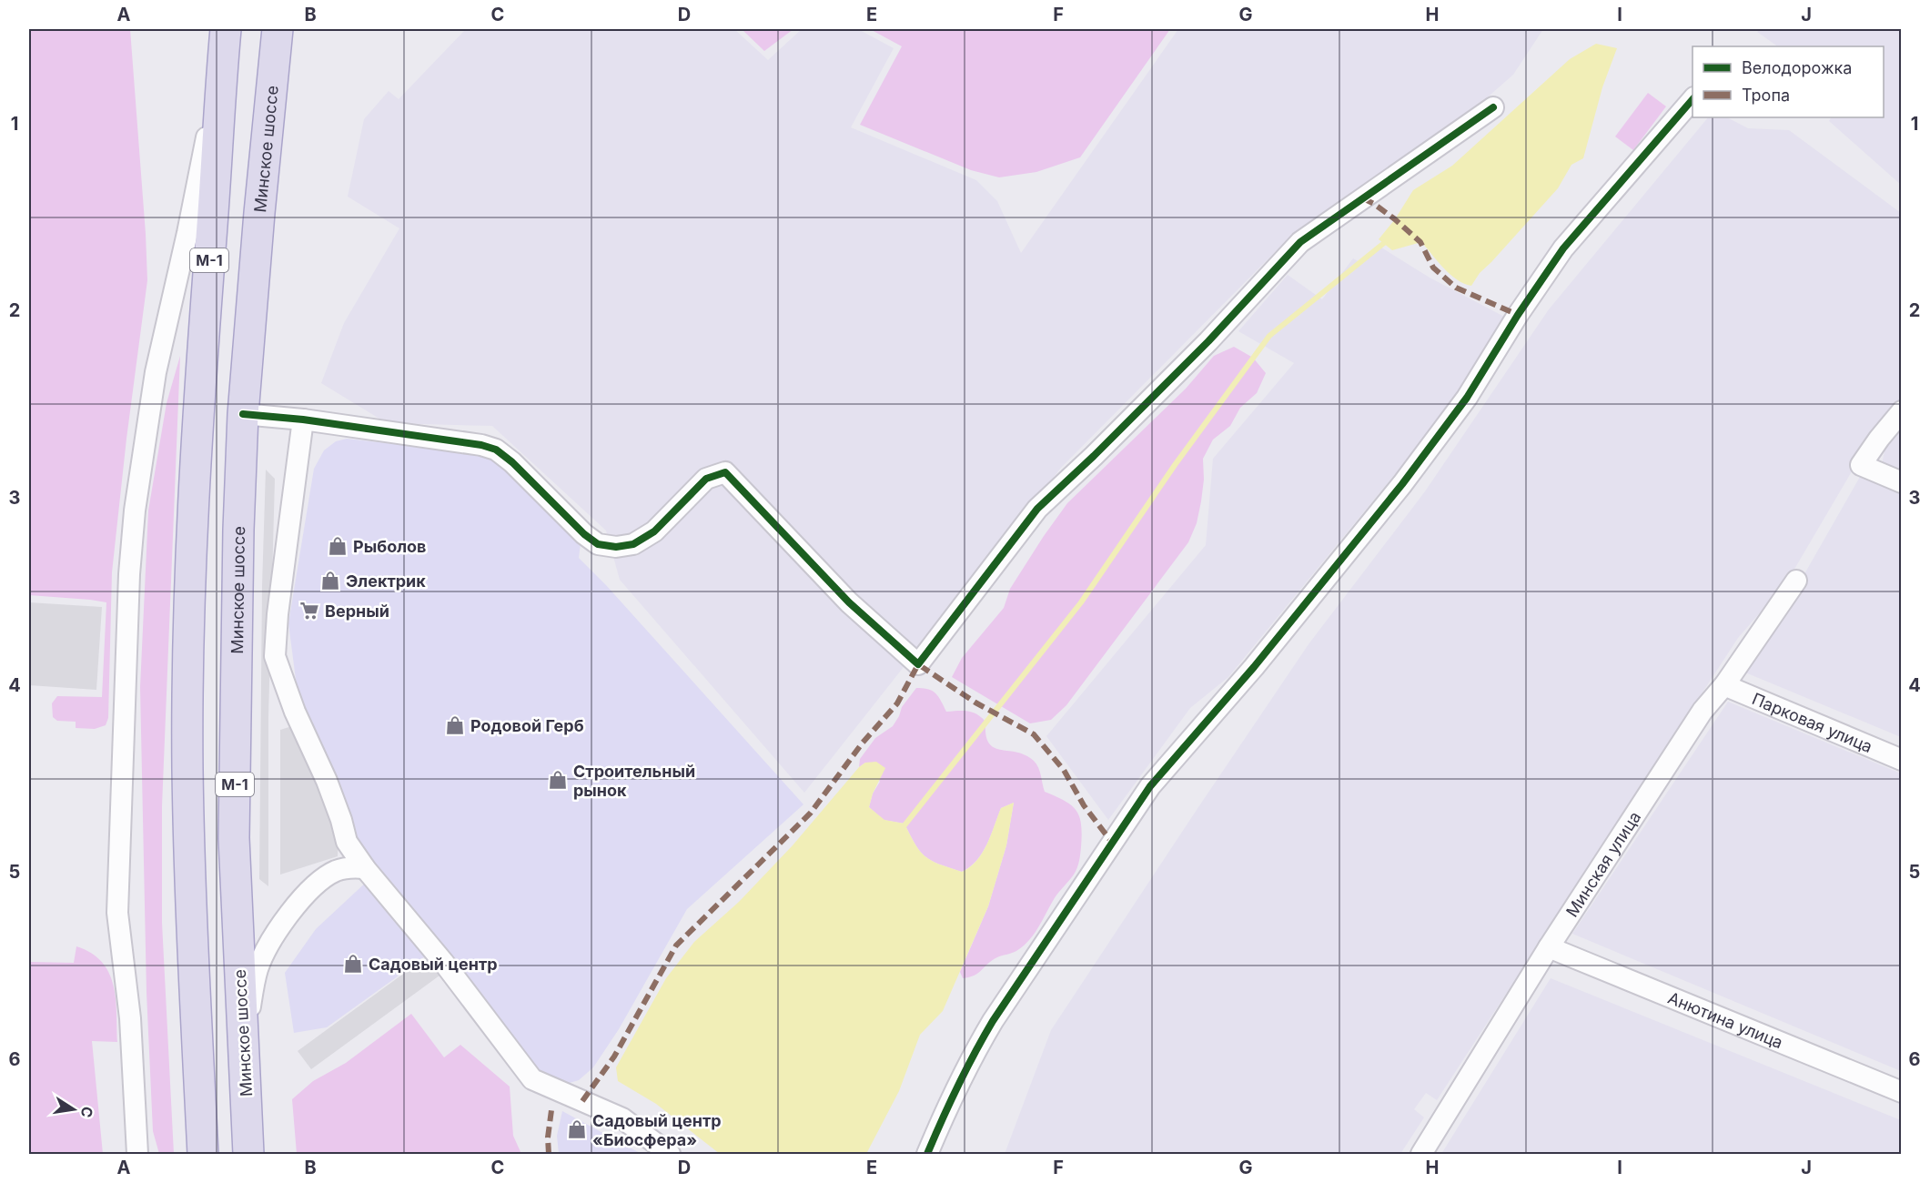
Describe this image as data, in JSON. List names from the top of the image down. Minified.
{"streets":{"highway":["Минское шоссе","М-1"],"street":["Парковая улица","Минская улица","Анютина улица"]},"crossings":[["Парковая улица","Минская улица"],["Минская улица","Анютина улица"]],"places":{"shop":["Рыболов","Электрик","Родовой Герб","Строительный рынок","Садовый центр","Садовый центр «Биосфера»"],"supermarket":["Верный"]},"legend":["Велодорожка","Тропа"],"north":"right","grid":{"columns":["A","B","C","D","E","F","G","H","I","J"],"rows":["1","2","3","4","5","6"]}}
